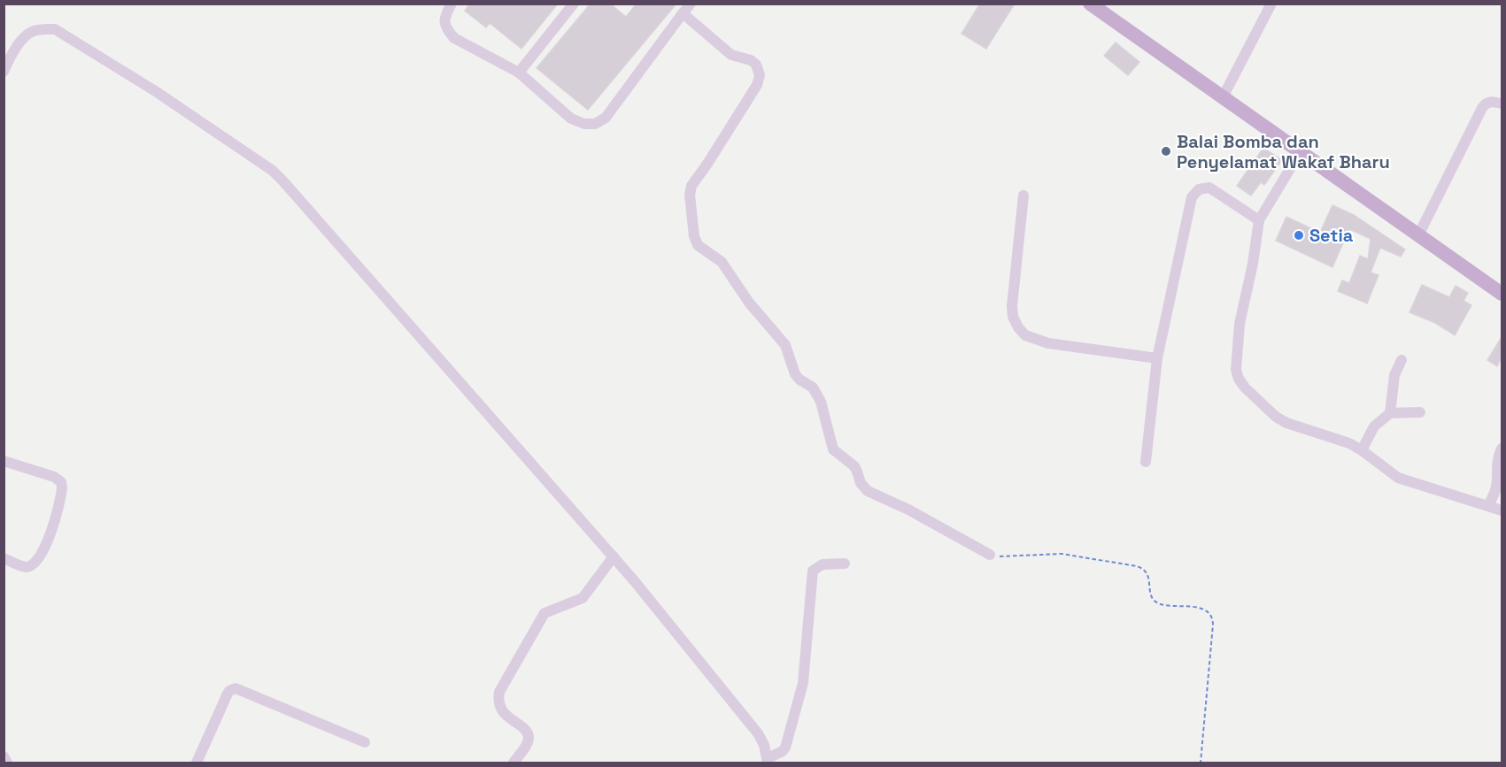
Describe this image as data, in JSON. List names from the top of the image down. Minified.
{"places":["Balai Bomba dan Penyelamat Wakaf Bharu","Setia"]}
